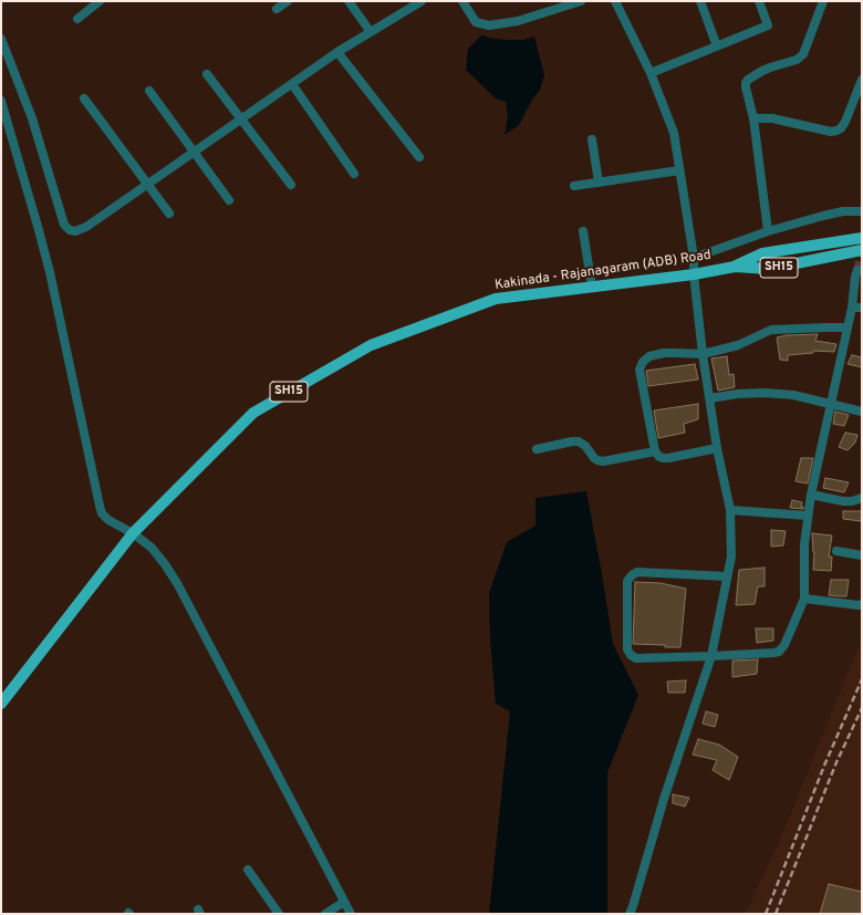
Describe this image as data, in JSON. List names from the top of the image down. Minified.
{"streets":{"main road":["SH15","Kakinada - Rajanagaram (ADB) Road"]},"crossings":[["SH15","Kakinada - Rajanagaram (ADB) Road"]]}
